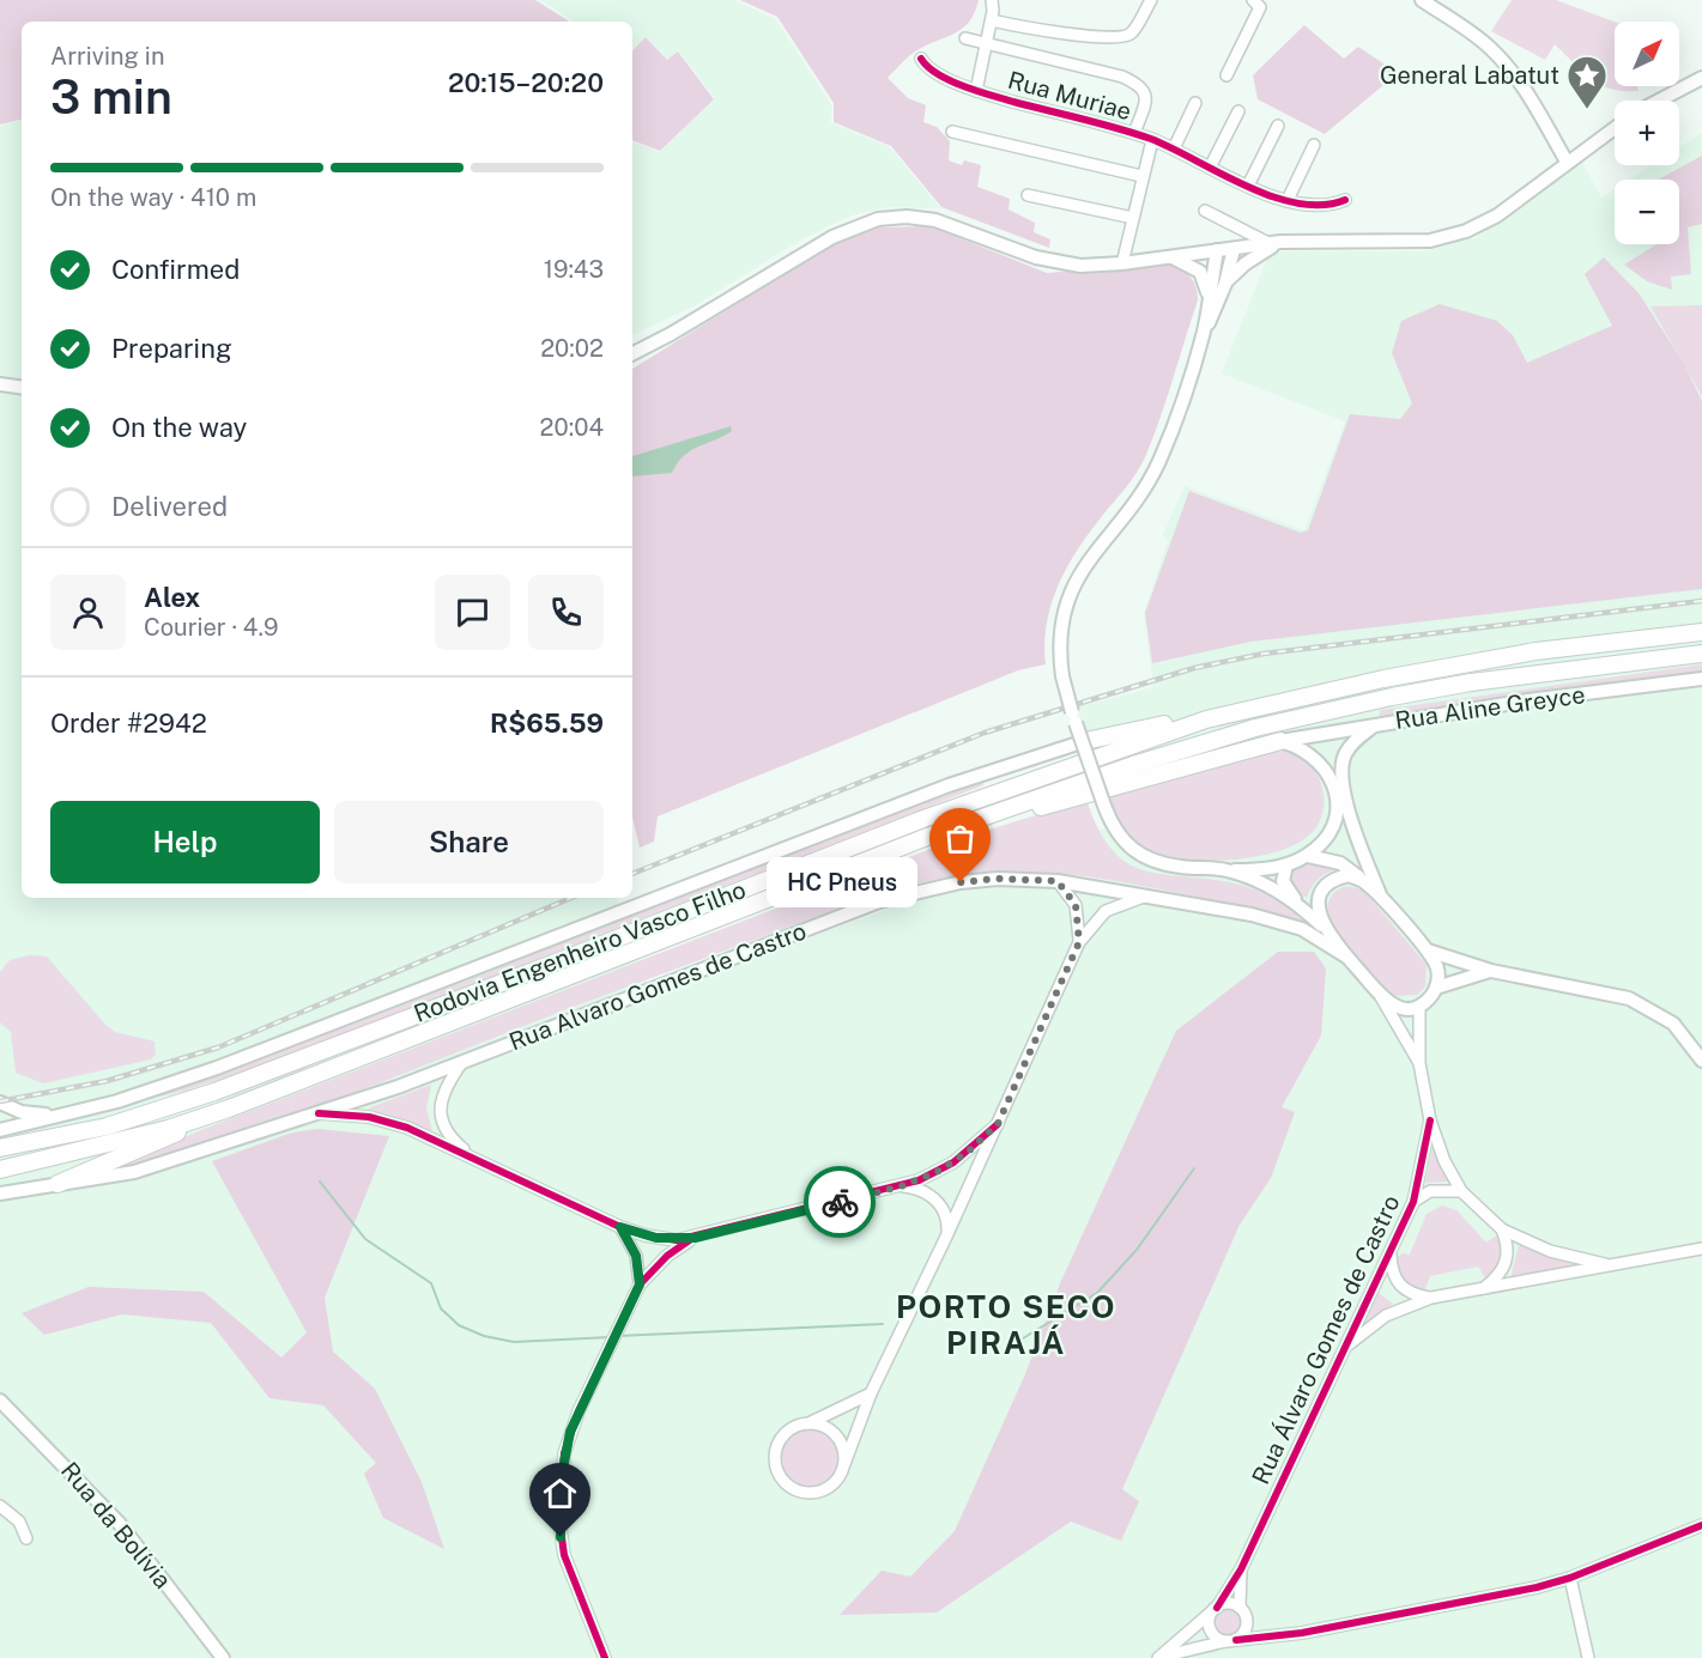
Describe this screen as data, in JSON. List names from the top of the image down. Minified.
{"streets":{"highway":["Rodovia Engenheiro Vasco Filho"],"main road":["Rua Aline Greyce","Rua Alvaro Gomes de Castro","Rua da Bolívia"],"street":["Rua Muriae","Rua Álvaro Gomes de Castro"]},"districts":["PORTO SECO PIRAJÁ"],"places":{"place":["General Labatut"],"other":["HC Pneus"]},"north":"top right","page":{"map_buttons":["+","−"],"heading":["3 min","Arriving in","20:15–20:20"],"panel":["Alex","Courier · 4.9","Order #2942","R$65.59"],"bar":"On the way · 410 m","list":[["Confirmed","19:43"],["Preparing","20:02"],["On the way","20:04"],"Delivered"],"buttons":["Help","Share"],"bubble":"HC Pneus"}}
